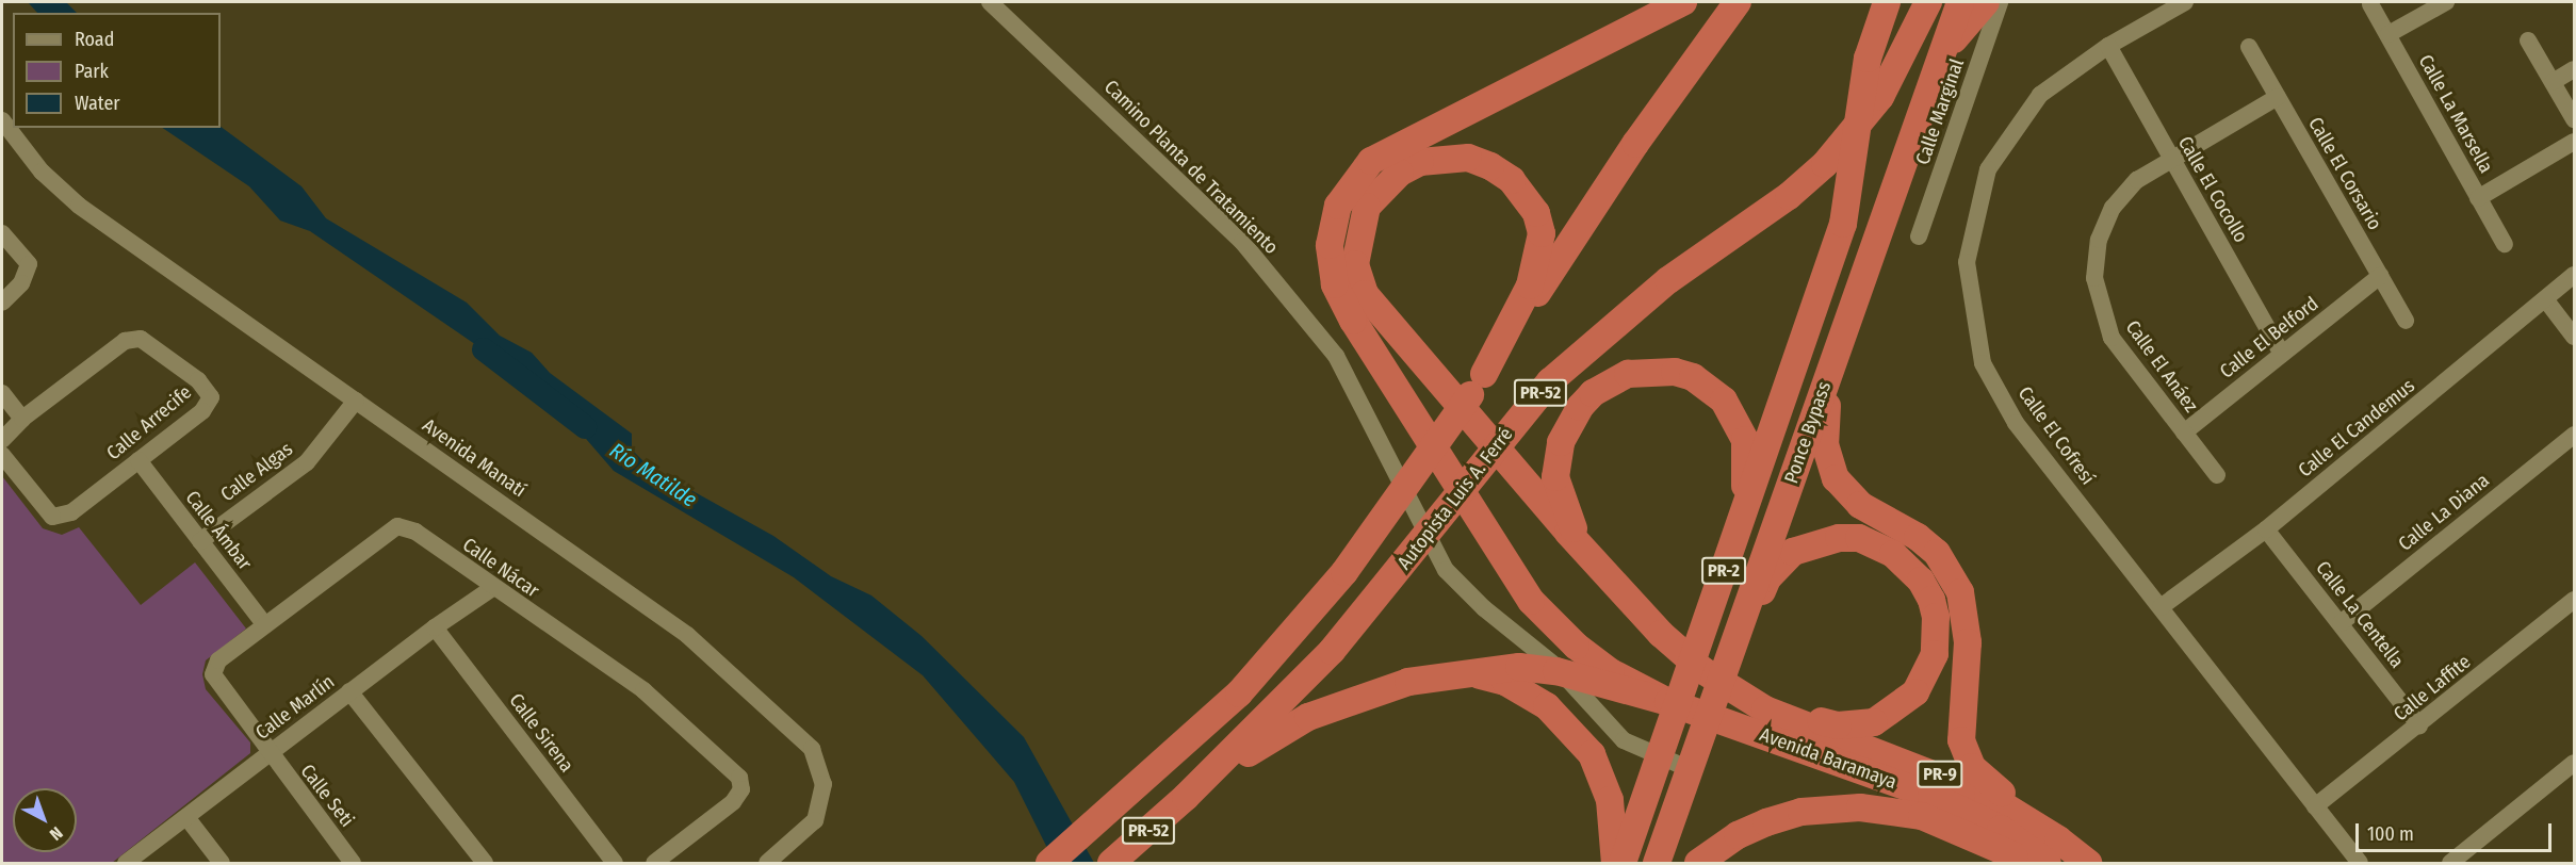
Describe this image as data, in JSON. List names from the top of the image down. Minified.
{"streets":{"highway":["PR-52","Ponce Bypass","Autopista Luis A. Ferré","PR-2","Avenida Baramaya","PR-9"],"street":["Calle Marginal","Calle La Marsella","Camino Planta de Tratamiento","Calle El Corsario","Calle El Cocollo","Calle El Belford","Calle El Anáez","Calle Arrecife","Calle El Candemus","Calle El Cofresí","Avenida Manatí","Calle Algas","Calle La Diana","Calle Ámbar","Calle Nácar","Calle La Centella","Calle Laffite","Calle Marlín","Calle Sirena","Calle Seti"]},"crossings":[["Camino Planta de Tratamiento","Ponce Bypass"],["Calle El Corsario","Calle El Belford"],["Calle El Corsario","Calle El Anáez"],["Calle El Cocollo","Calle El Belford"],["Calle El Cocollo","Calle El Anáez"],["Calle El Cocollo","Calle El Cofresí"],["Calle El Belford","Calle El Anáez"],["Calle Arrecife","Calle Ámbar"],["Calle El Candemus","Calle El Cofresí"],["Calle El Candemus","Calle La Centella"],["Calle El Cofresí","Calle Laffite"],["Avenida Manatí","Calle Algas"],["Calle Algas","Calle Ámbar"],["Calle La Diana","Calle La Centella"],["Calle Ámbar","Calle Nácar"],["Calle Nácar","Calle Marlín"],["Calle Nácar","Calle Seti"],["Calle La Centella","Calle Laffite"],["Calle Marlín","Calle Sirena"],["Calle Marlín","Calle Seti"]],"water":["Río Matilde"],"legend":["Road","Park","Water"],"scale_bar":"100 m","north":"bottom right"}
